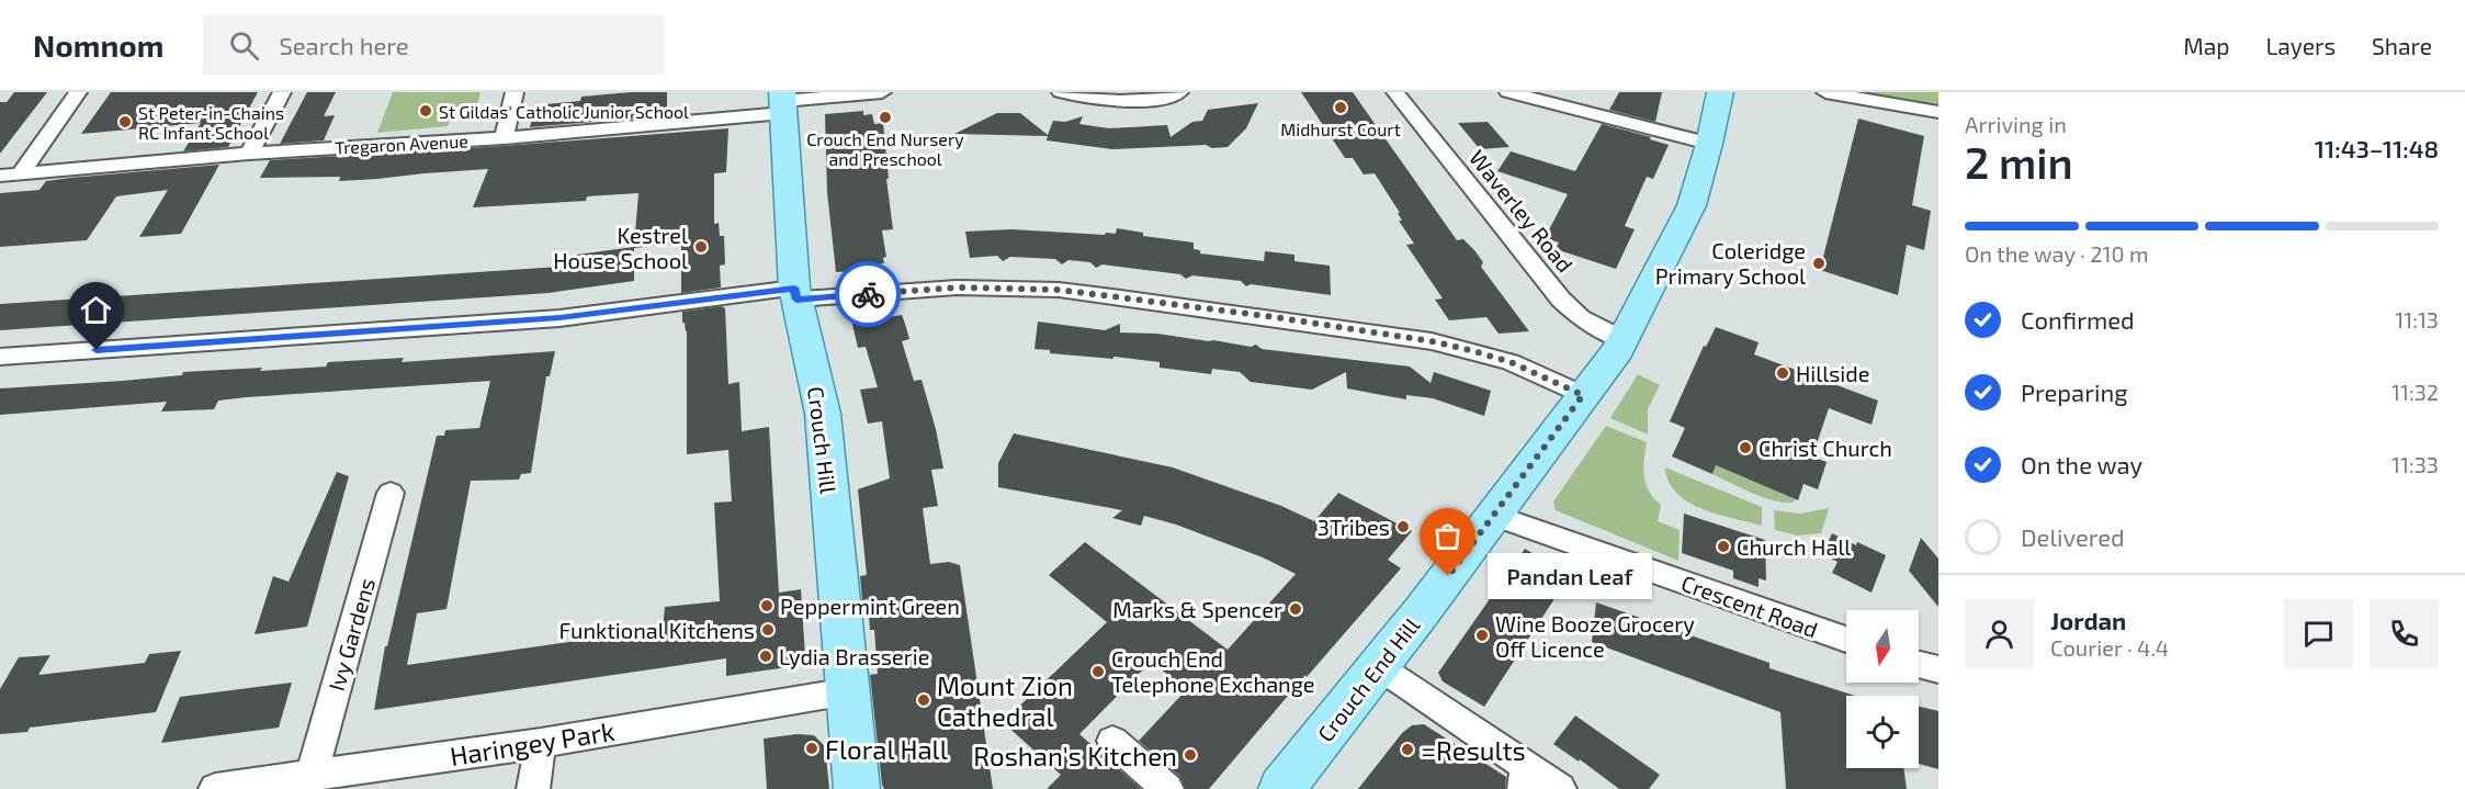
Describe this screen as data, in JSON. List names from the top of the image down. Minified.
{"streets":{"main road":["Crouch Hill","Crouch End Hill"],"street":["Tregaron Avenue","Waverley Road","Crescent Road","Ivy Gardens","Haringey Park"]},"crossings":[["Tregaron Avenue","Crouch Hill"],["Waverley Road","Crouch End Hill"],["Crouch Hill","Haringey Park"],["Crescent Road","Crouch End Hill"],["Ivy Gardens","Haringey Park"]],"places":["Midhurst Court","St Gildas' Catholic Junior School","Crouch End Nursery and Preschool","St Peter-in-Chains RC Infant School","Kestrel House School","Coleridge Primary School","Hillside","Christ Church","3Tribes","Church Hall","Pandan Leaf","Peppermint Green","Marks & Spencer","Funktional Kitchens","Wine Booze Grocery Off Licence","Lydia Brasserie","Crouch End Telephone Exchange","Mount Zion Cathedral","Floral Hall","=Results","Roshan's Kitchen"],"north":"bottom","page":{"header":"Nomnom","search":"Search here","nav":["Map","Layers","Share"],"heading":["2 min","Arriving in","11:43–11:48"],"panel":["Jordan","Courier · 4.4"],"bar":"On the way · 210 m","list":[["Confirmed","11:13"],["Preparing","11:32"],["On the way","11:33"],"Delivered"],"bubble":"Pandan Leaf"}}
